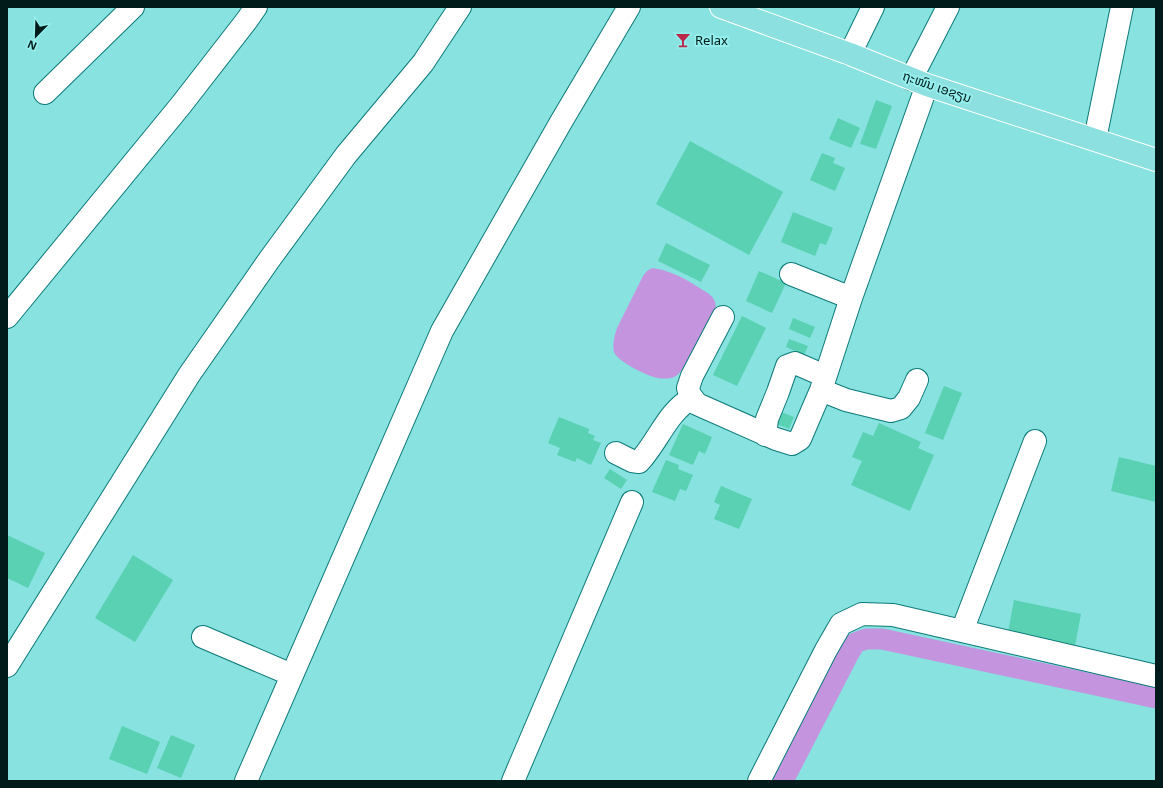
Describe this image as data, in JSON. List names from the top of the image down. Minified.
{"streets":{"main road":["ຖະໜົນ ເອຊຽນ"]},"places":{"bar":["Relax"]},"north":"bottom left"}
